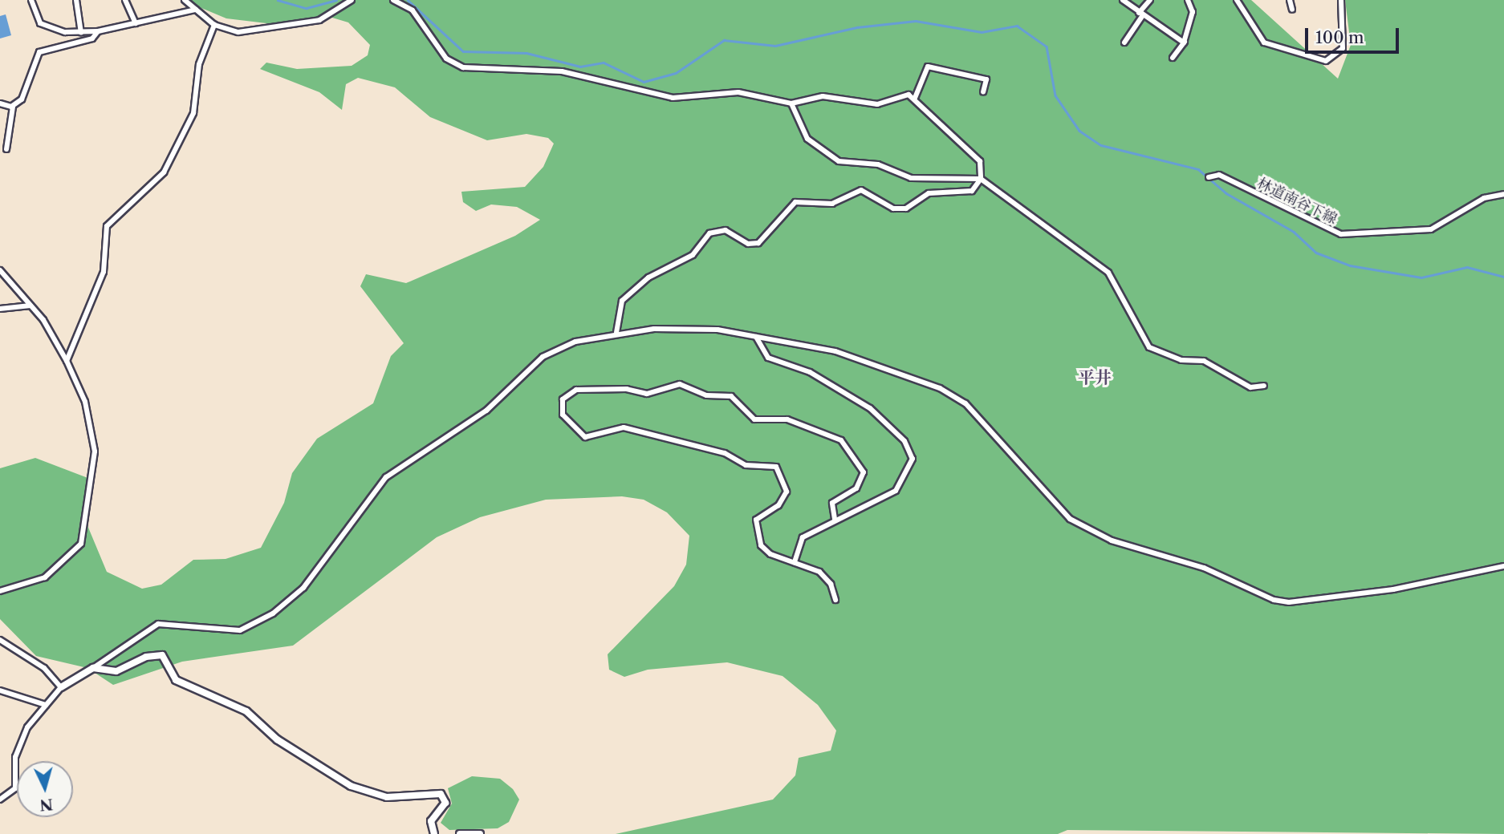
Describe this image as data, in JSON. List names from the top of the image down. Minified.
{"streets":{"street":["林道南谷下線"]},"districts":["平井"],"scale_bar":"100 m","north":"bottom"}
